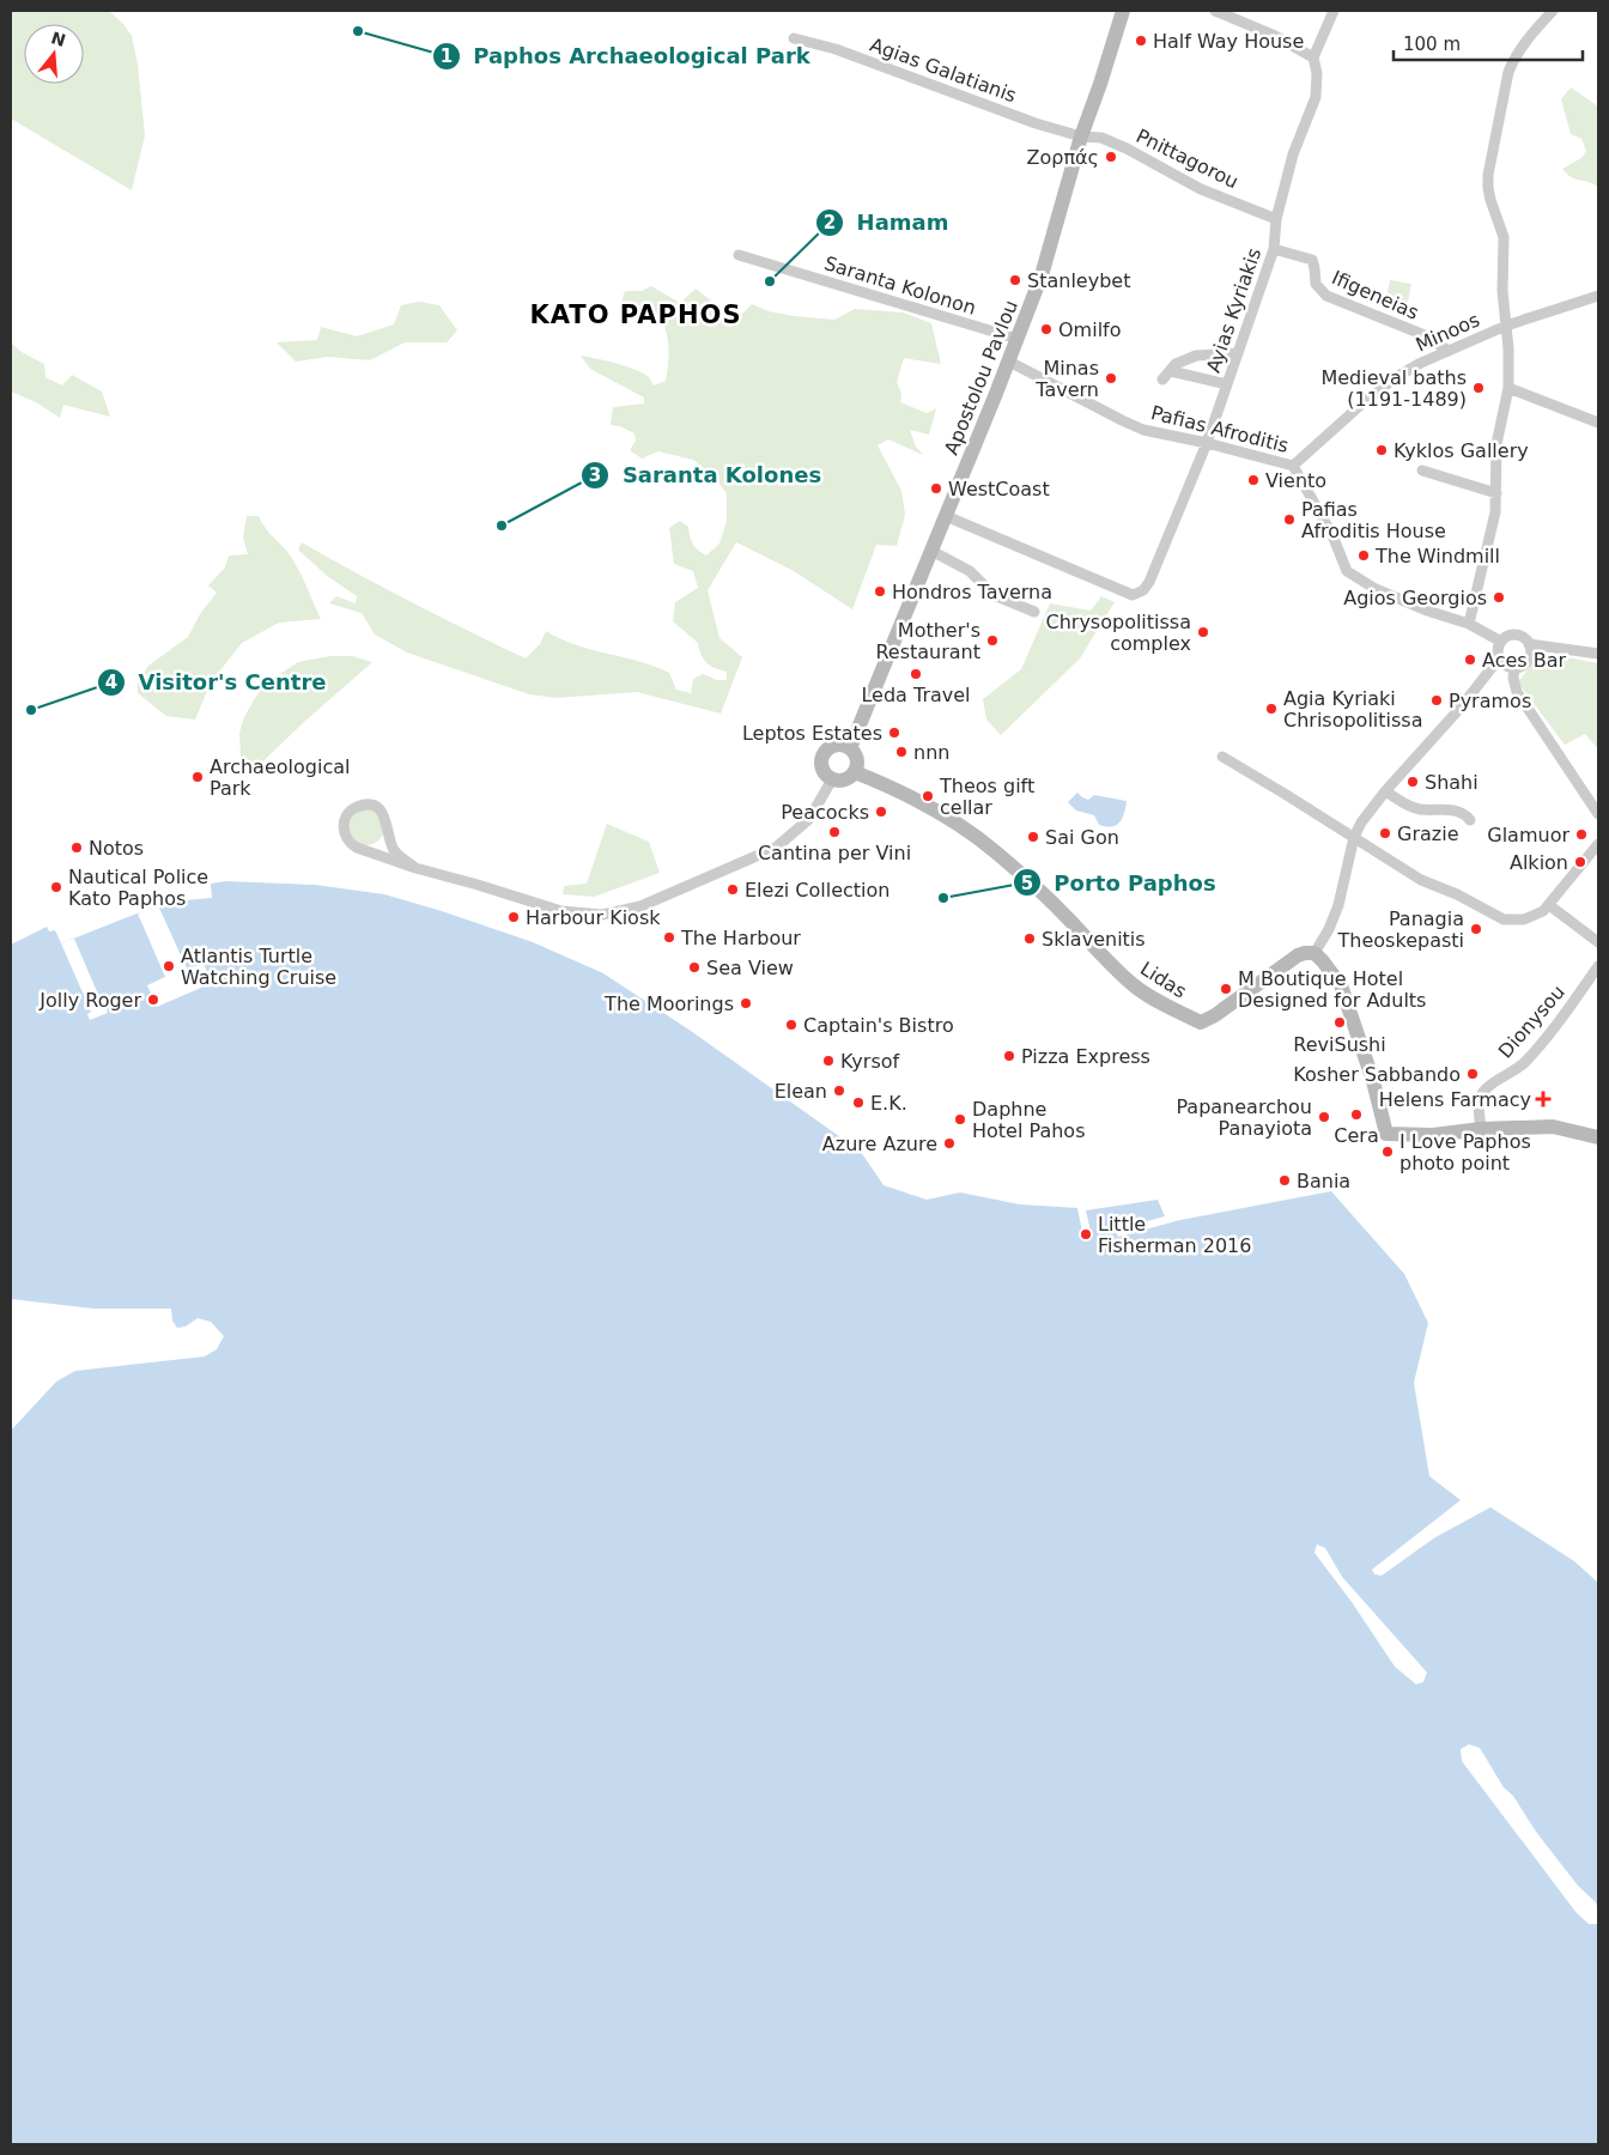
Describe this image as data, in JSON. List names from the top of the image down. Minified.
{"streets":{"main road":["Apostolou Pavlou","Lidas"],"street":["Agias Galatianis","Pnittagorou","Saranta Kolonon","Ifigeneias","Ayias Kyriakis","Minoos","Pafias Afroditis","Dionysou"]},"crossings":[["Agias Galatianis","Pnittagorou"],["Agias Galatianis","Apostolou Pavlou"],["Pnittagorou","Ayias Kyriakis"],["Pnittagorou","Apostolou Pavlou"],["Saranta Kolonon","Apostolou Pavlou"],["Ifigeneias","Ayias Kyriakis"],["Ifigeneias","Minoos"],["Ayias Kyriakis","Apostolou Pavlou"],["Ayias Kyriakis","Pafias Afroditis"],["Minoos","Pafias Afroditis"],["Apostolou Pavlou","Pafias Afroditis"],["Apostolou Pavlou","Lidas"]],"districts":["KATO PAPHOS"],"places":{"other":["Paphos Archaeological Park","Half Way House","Ζορπάς","Stanleybet","Hamam","Omilfo","Minas Tavern","Medieval baths (1191-1489)","Kyklos Gallery","Viento","WestCoast","Pafias Afroditis House","Saranta Kolones","The Windmill","Hondros Taverna","Agios Georgios","Chrysopolitissa complex","Mother's Restaurant","Aces Bar","Leda Travel","Pyramos","Agia Kyriaki Chrisopolitissa","Visitor's Centre","Leptos Estates","nnn","Archaeological Park","Shahi","Theos gift cellar","Peacocks","Cantina per Vini","Grazie","Glamuor","Sai Gon","Notos","Alkion","Nautical Police Kato Paphos","Elezi Collection","Porto Paphos","Harbour Kiosk","Panagia Theoskepasti","The Harbour","Sklavenitis","Atlantis Turtle Watching Cruise","Sea View","M Boutique Hotel Designed for Adults","Jolly Roger","The Moorings","ReviSushi","Captain's Bistro","Pizza Express","Kyrsof","Kosher Sabbando","Elean","E.K.","Cera","Papanearchou Panayiota","Daphne Hotel Pahos","Azure Azure","I Love Paphos photo point","Bania","Little Fisherman 2016"],"health":["Helens Farmacy"]},"scale_bar":"100 m","north":"top"}
